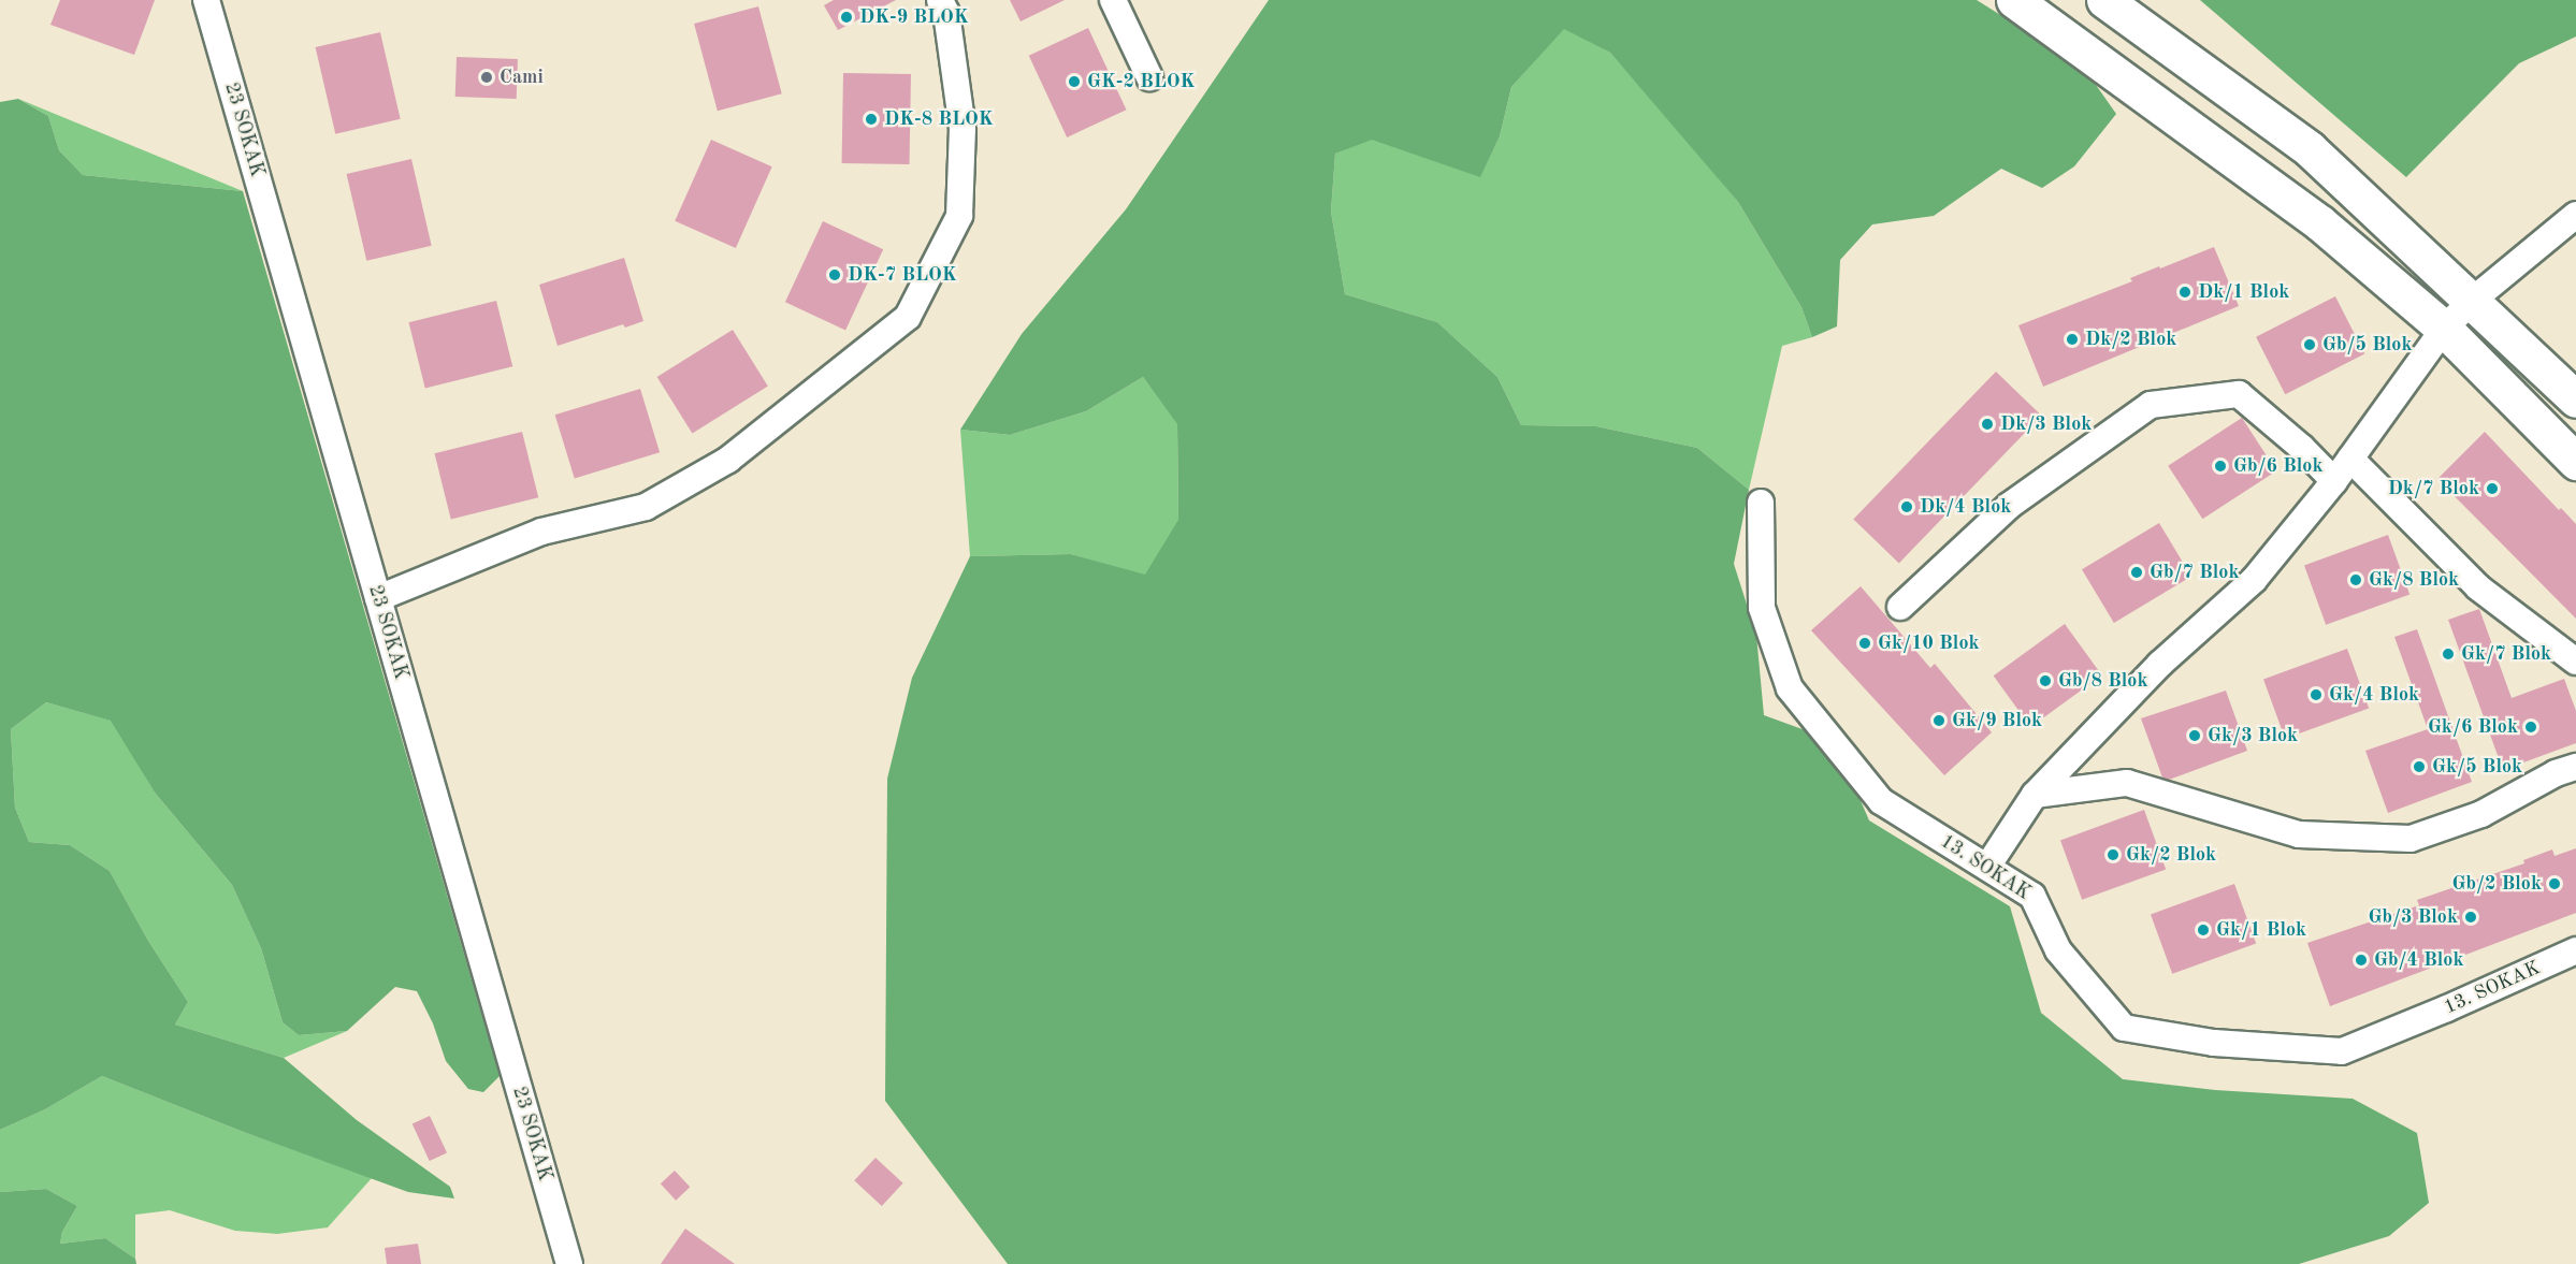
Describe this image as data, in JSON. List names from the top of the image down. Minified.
{"streets":{"street":["23 SOKAK","13. SOKAK"]},"places":["DK-9 BLOK","Cami","GK-2 BLOK","DK-8 BLOK","DK-7 BLOK","Dk/1 Blok","Dk/2 Blok","Gb/5 Blok","Dk/3 Blok","Gb/6 Blok","Dk/7 Blok","Dk/4 Blok","Gb/7 Blok","Gk/8 Blok","Gk/10 Blok","Gk/7 Blok","Gb/8 Blok","Gk/4 Blok","Gk/9 Blok","Gk/6 Blok","Gk/3 Blok","Gk/5 Blok","Gk/2 Blok","Gb/2 Blok","Gb/3 Blok","Gk/1 Blok","Gb/4 Blok"]}
